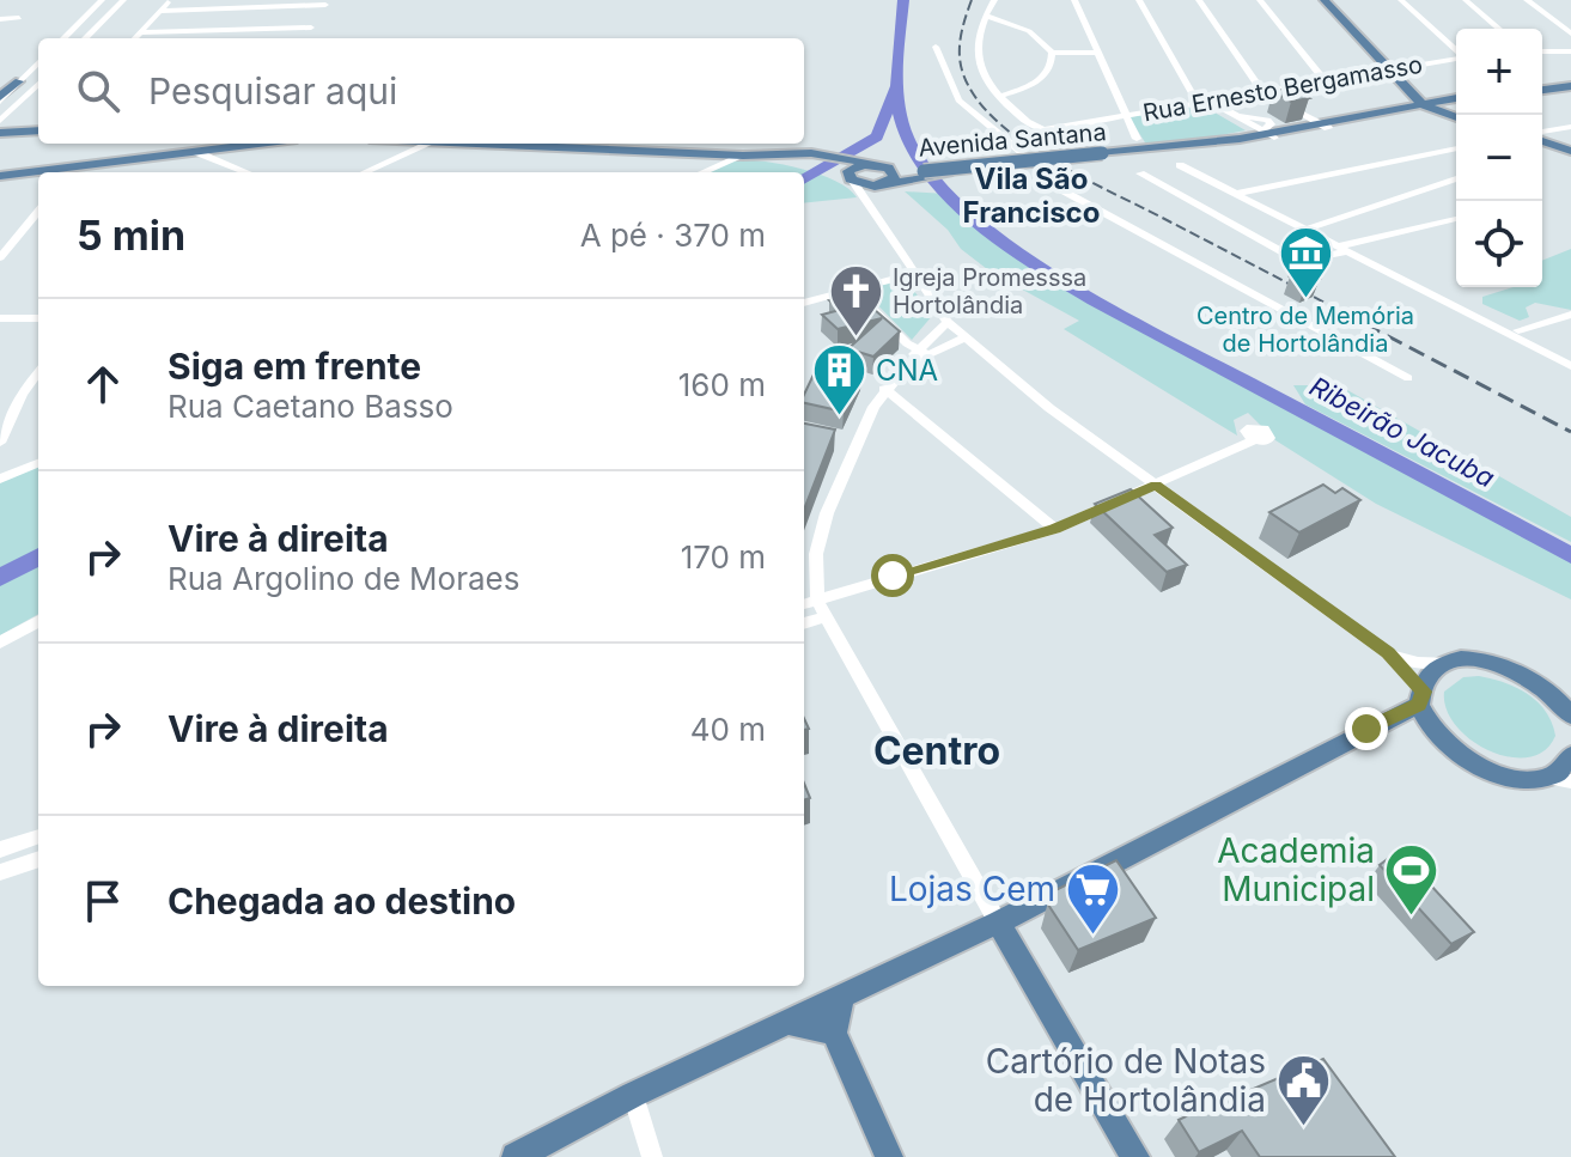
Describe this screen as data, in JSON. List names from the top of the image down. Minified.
{"streets":{"main road":["Avenida Santana"],"street":["Rua Ernesto Bergamasso"]},"districts":["Vila São Francisco","Centro"],"water":["Ribeirão Jacuba"],"places":{"museum":["Centro de Memória de Hortolândia"],"church":["Igreja Promesssa Hortolândia"],"building":["CNA"],"sports":["Academia Municipal"],"supermarket":["Lojas Cem"],"public building":["Cartório de Notas de Hortolândia"]},"page":{"map_buttons":["+","−"],"search":"Pesquisar aqui","heading":["5 min","A pé · 370 m"],"list":[["Siga em frente","Rua Caetano Basso","160 m"],["Vire à direita","Rua Argolino de Moraes","170 m"],["Vire à direita","40 m"],"Chegada ao destino"]}}
